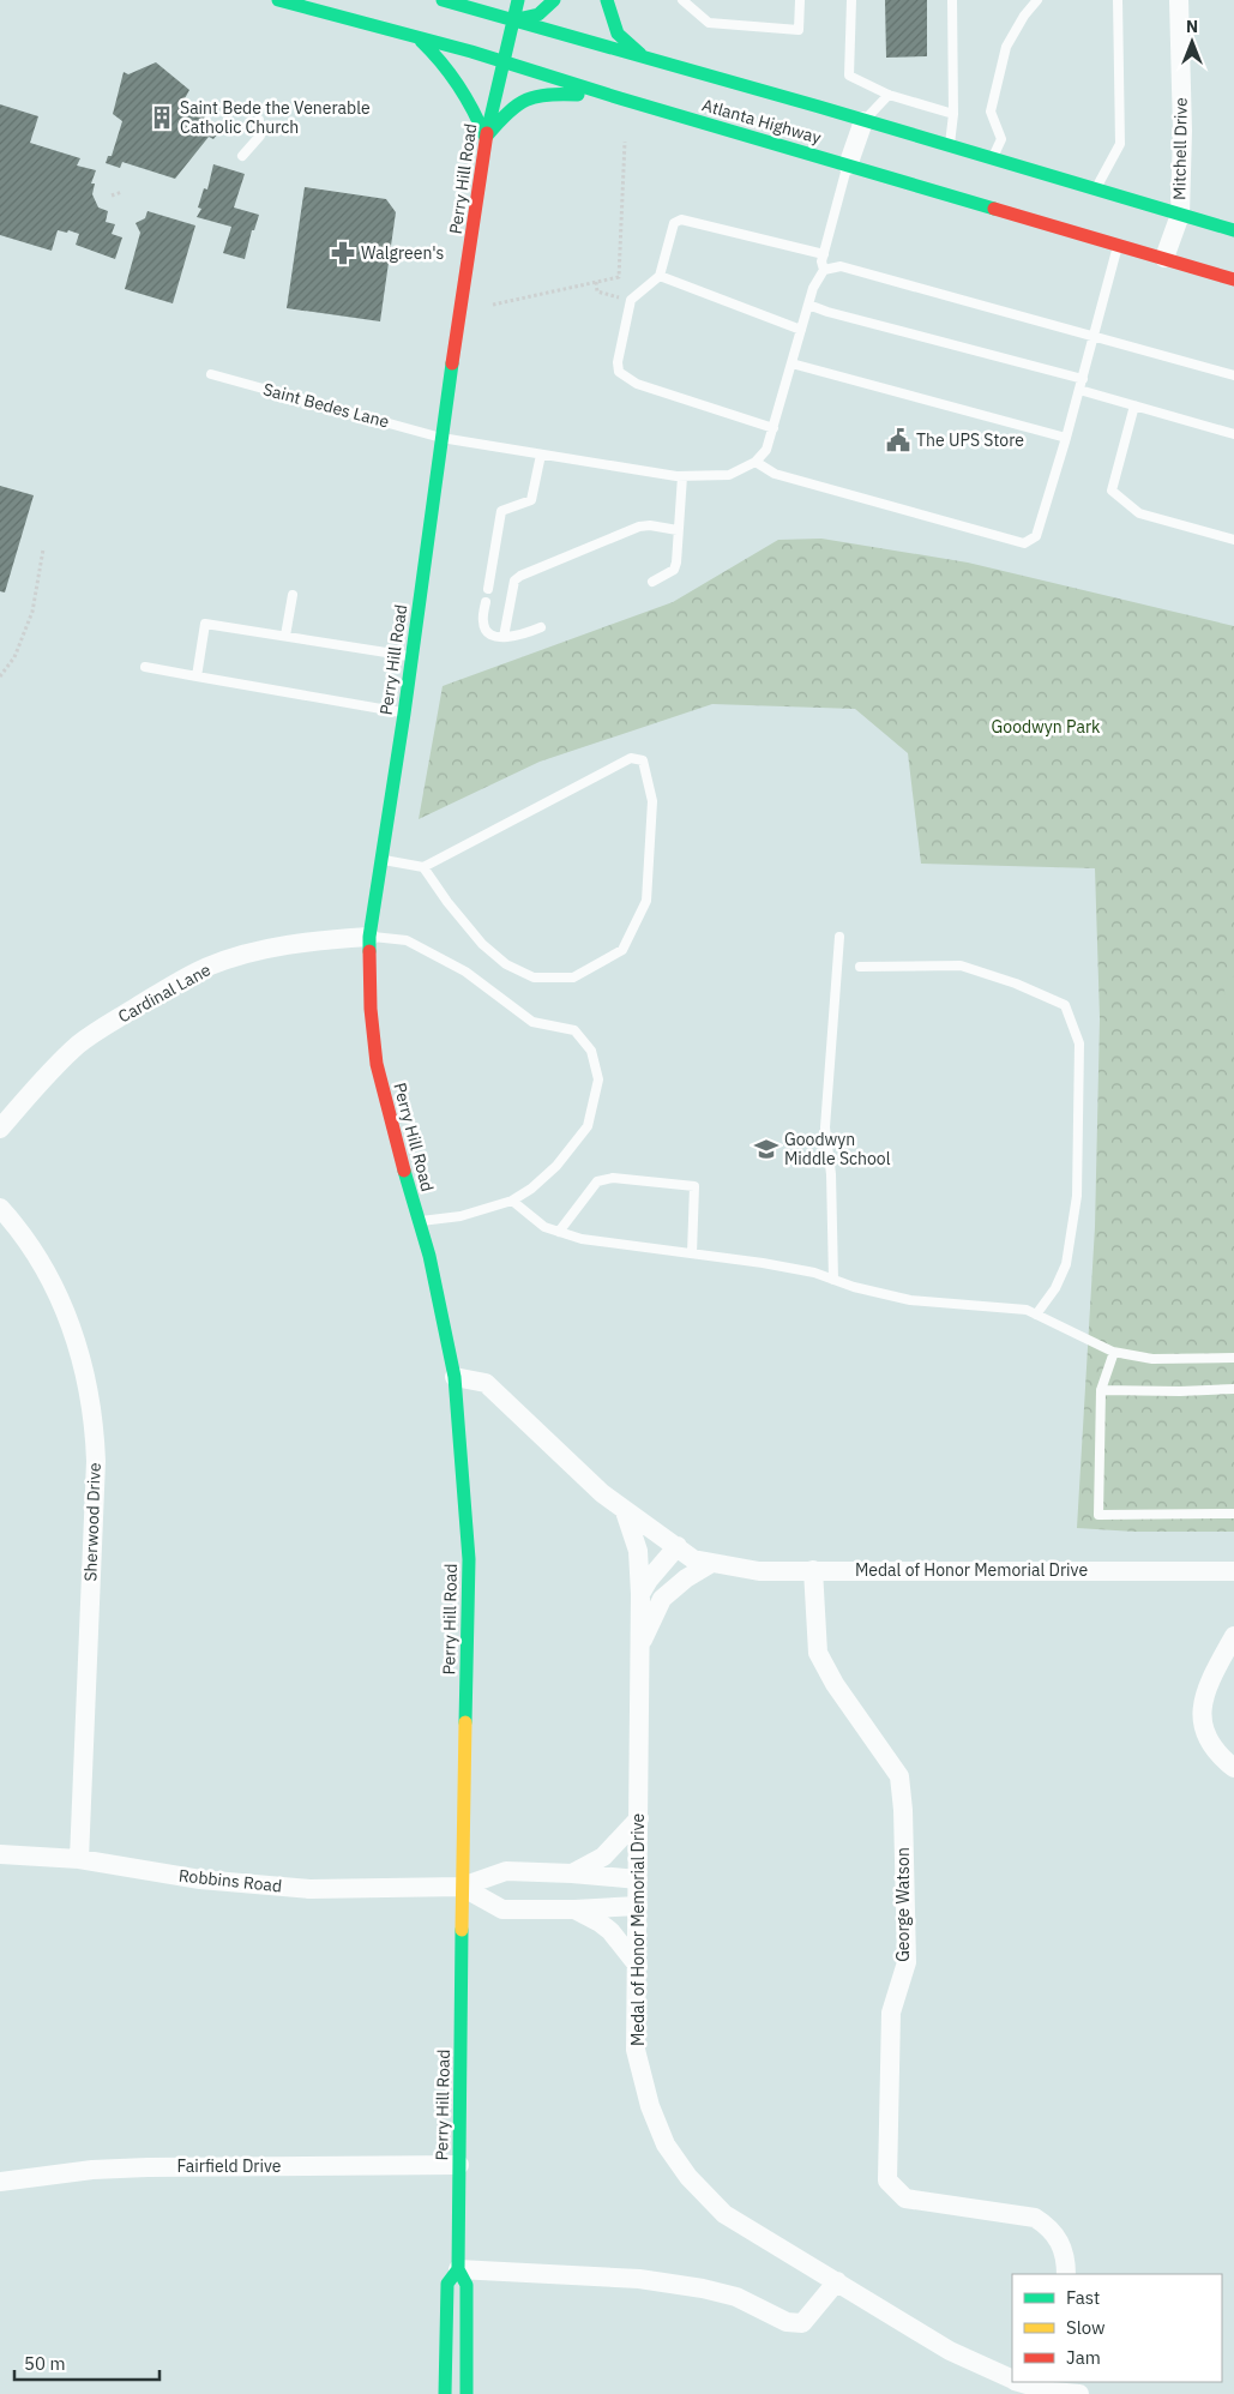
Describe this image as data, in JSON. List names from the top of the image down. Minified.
{"streets":{"main road":["Atlanta Highway","Perry Hill Road"],"street":["Mitchell Drive","Cardinal Lane","Sherwood Drive","Medal of Honor Memorial Drive","Robbins Road","George Watson","Fairfield Drive"],"lane":["Saint Bedes Lane"]},"crossings":[["Atlanta Highway","Mitchell Drive"],["Atlanta Highway","Perry Hill Road"],["Perry Hill Road","Saint Bedes Lane"],["Perry Hill Road","Cardinal Lane"],["Perry Hill Road","Medal of Honor Memorial Drive"],["Perry Hill Road","Robbins Road"],["Perry Hill Road","Fairfield Drive"],["Sherwood Drive","Robbins Road"],["Medal of Honor Memorial Drive","George Watson"]],"parks":["Goodwyn Park"],"places":{"building":["Saint Bede the Venerable Catholic Church"],"pharmacy":["Walgreen's"],"public building":["The UPS Store"],"school or university":["Goodwyn Middle School"]},"legend":["Fast","Slow","Jam"],"scale_bar":"50 m","north":"top"}
